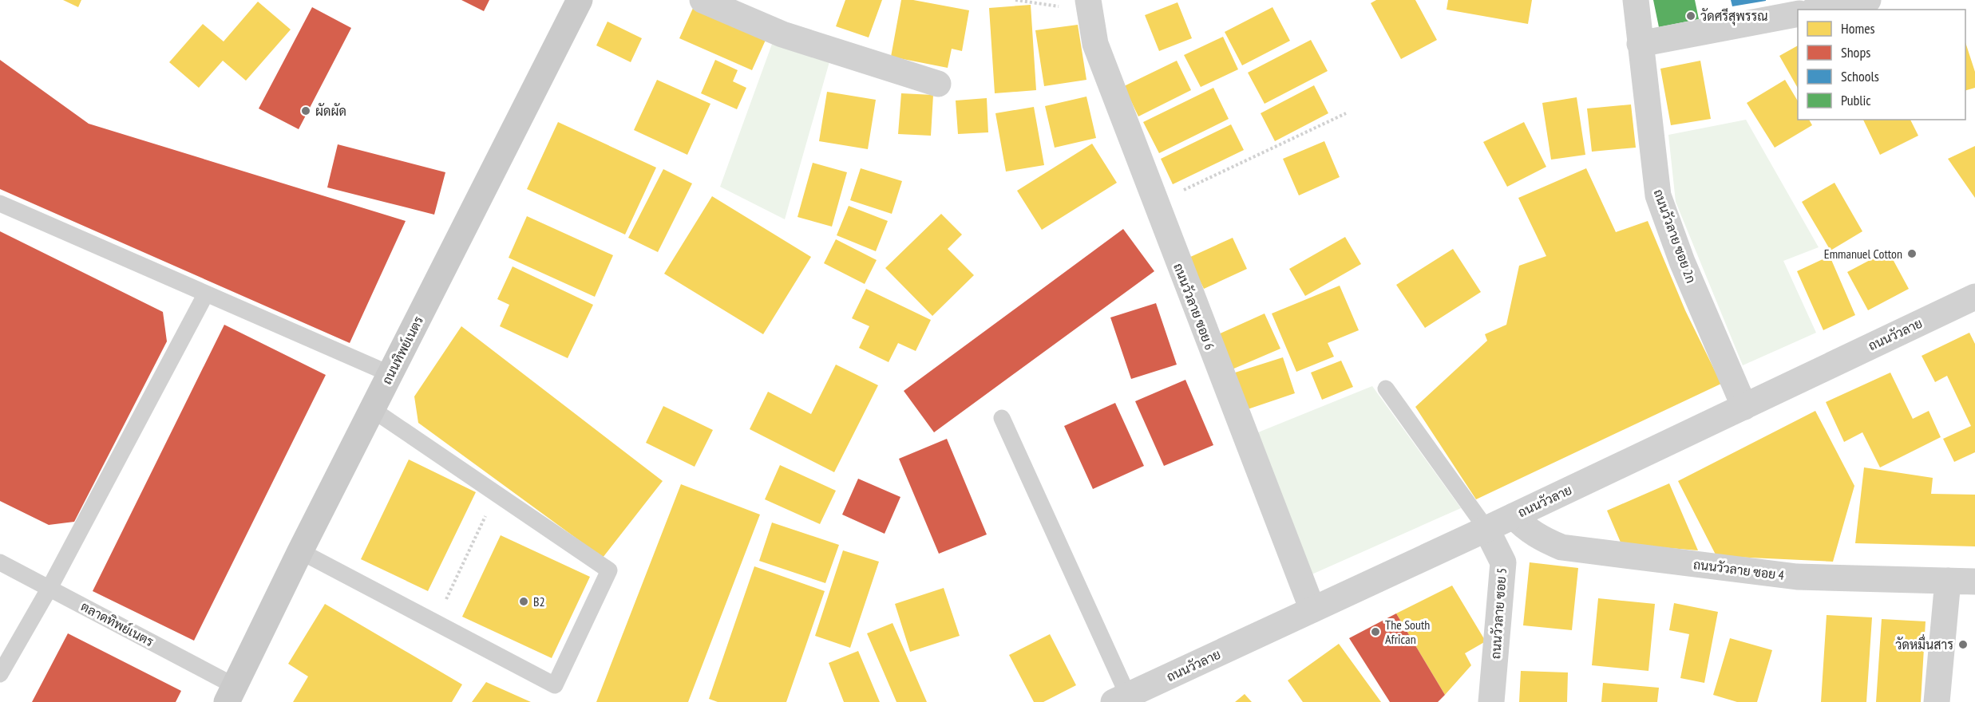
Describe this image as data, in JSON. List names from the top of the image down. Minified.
{"streets":{"main road":["ถนนทิพย์เนตร"],"street":["ถนนวัวลาย ซอย 2ก","ถนนวัวลาย ซอย 6","ถนนวัวลาย","ถนนวัวลาย ซอย 4","ถนนวัวลาย ซอย 5"],"lane":["ตลาดทิพย์เนตร"]},"crossings":[["ถนนวัวลาย ซอย 2ก","ถนนวัวลาย"],["ถนนวัวลาย ซอย 6","ถนนวัวลาย"],["ถนนวัวลาย","ถนนวัวลาย ซอย 4"],["ถนนวัวลาย","ถนนวัวลาย ซอย 5"],["ถนนทิพย์เนตร","ตลาดทิพย์เนตร"]],"places":["วัดศรีสุพรรณ","ผัดผัด","Emmanuel Cotton","B2","The South African","วัดหมื่นสาร"],"legend":["Homes","Shops","Schools","Public"]}
